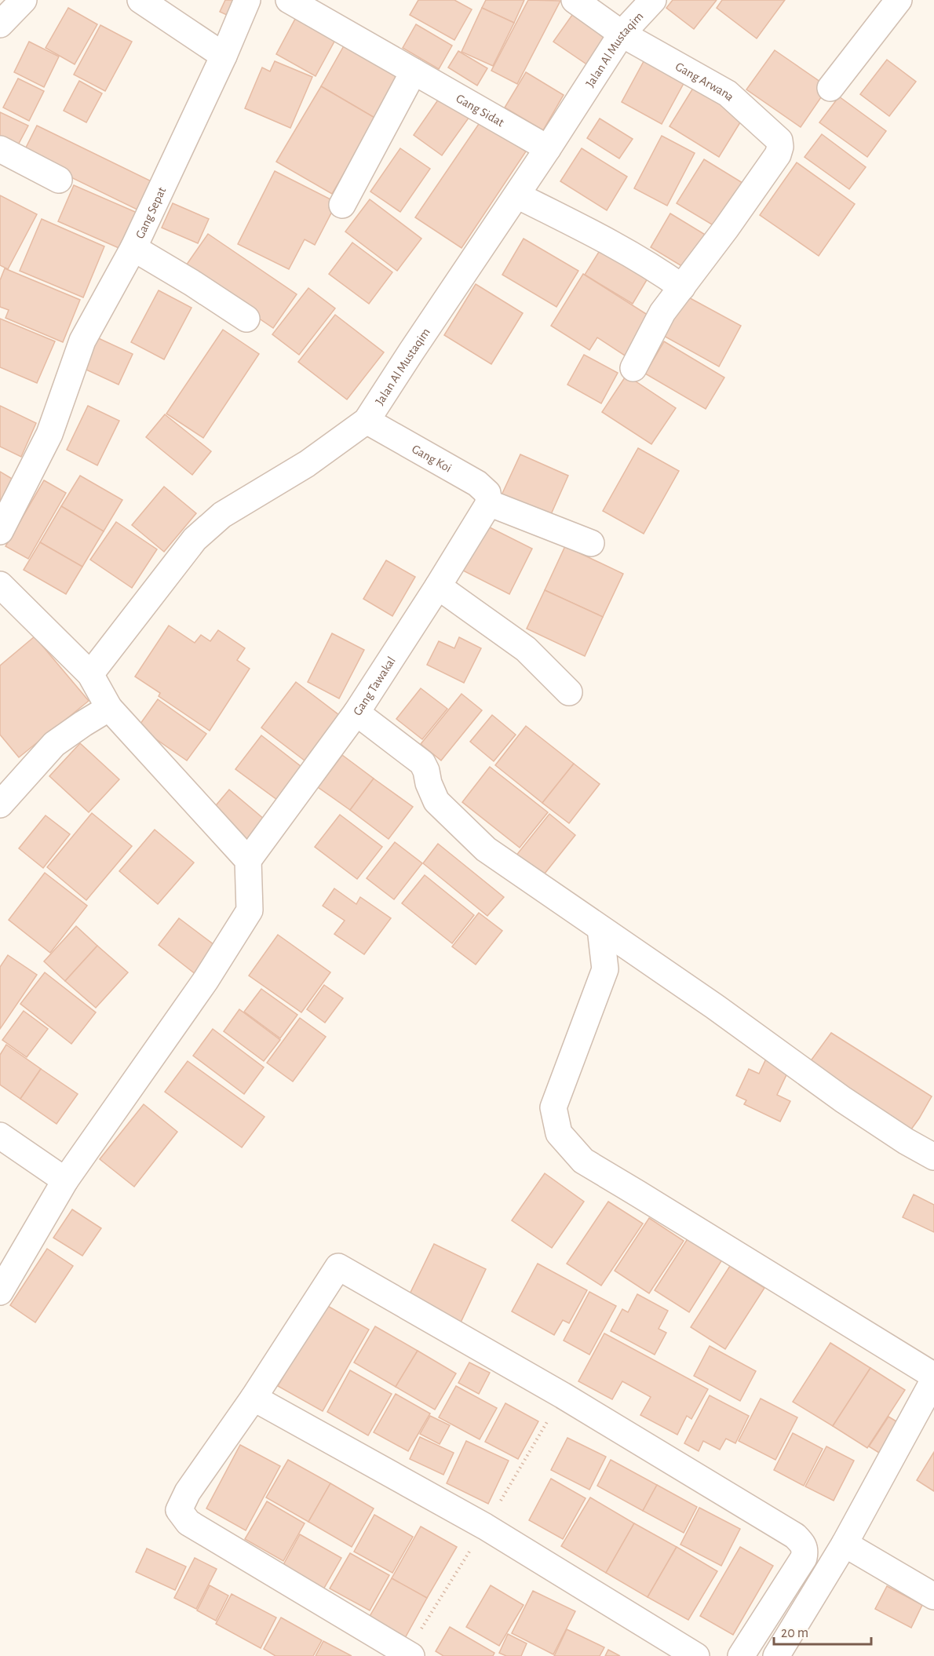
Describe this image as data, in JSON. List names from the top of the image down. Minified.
{"streets":{"street":["Jalan Al Mustaqim","Gang Arwana","Gang Sidat","Gang Sepat","Gang Koi","Gang Tawakal"]},"crossings":[["Jalan Al Mustaqim","Gang Arwana"],["Jalan Al Mustaqim","Gang Sidat"],["Jalan Al Mustaqim","Gang Koi"],["Gang Koi","Gang Tawakal"]],"scale_bar":"20 m"}
